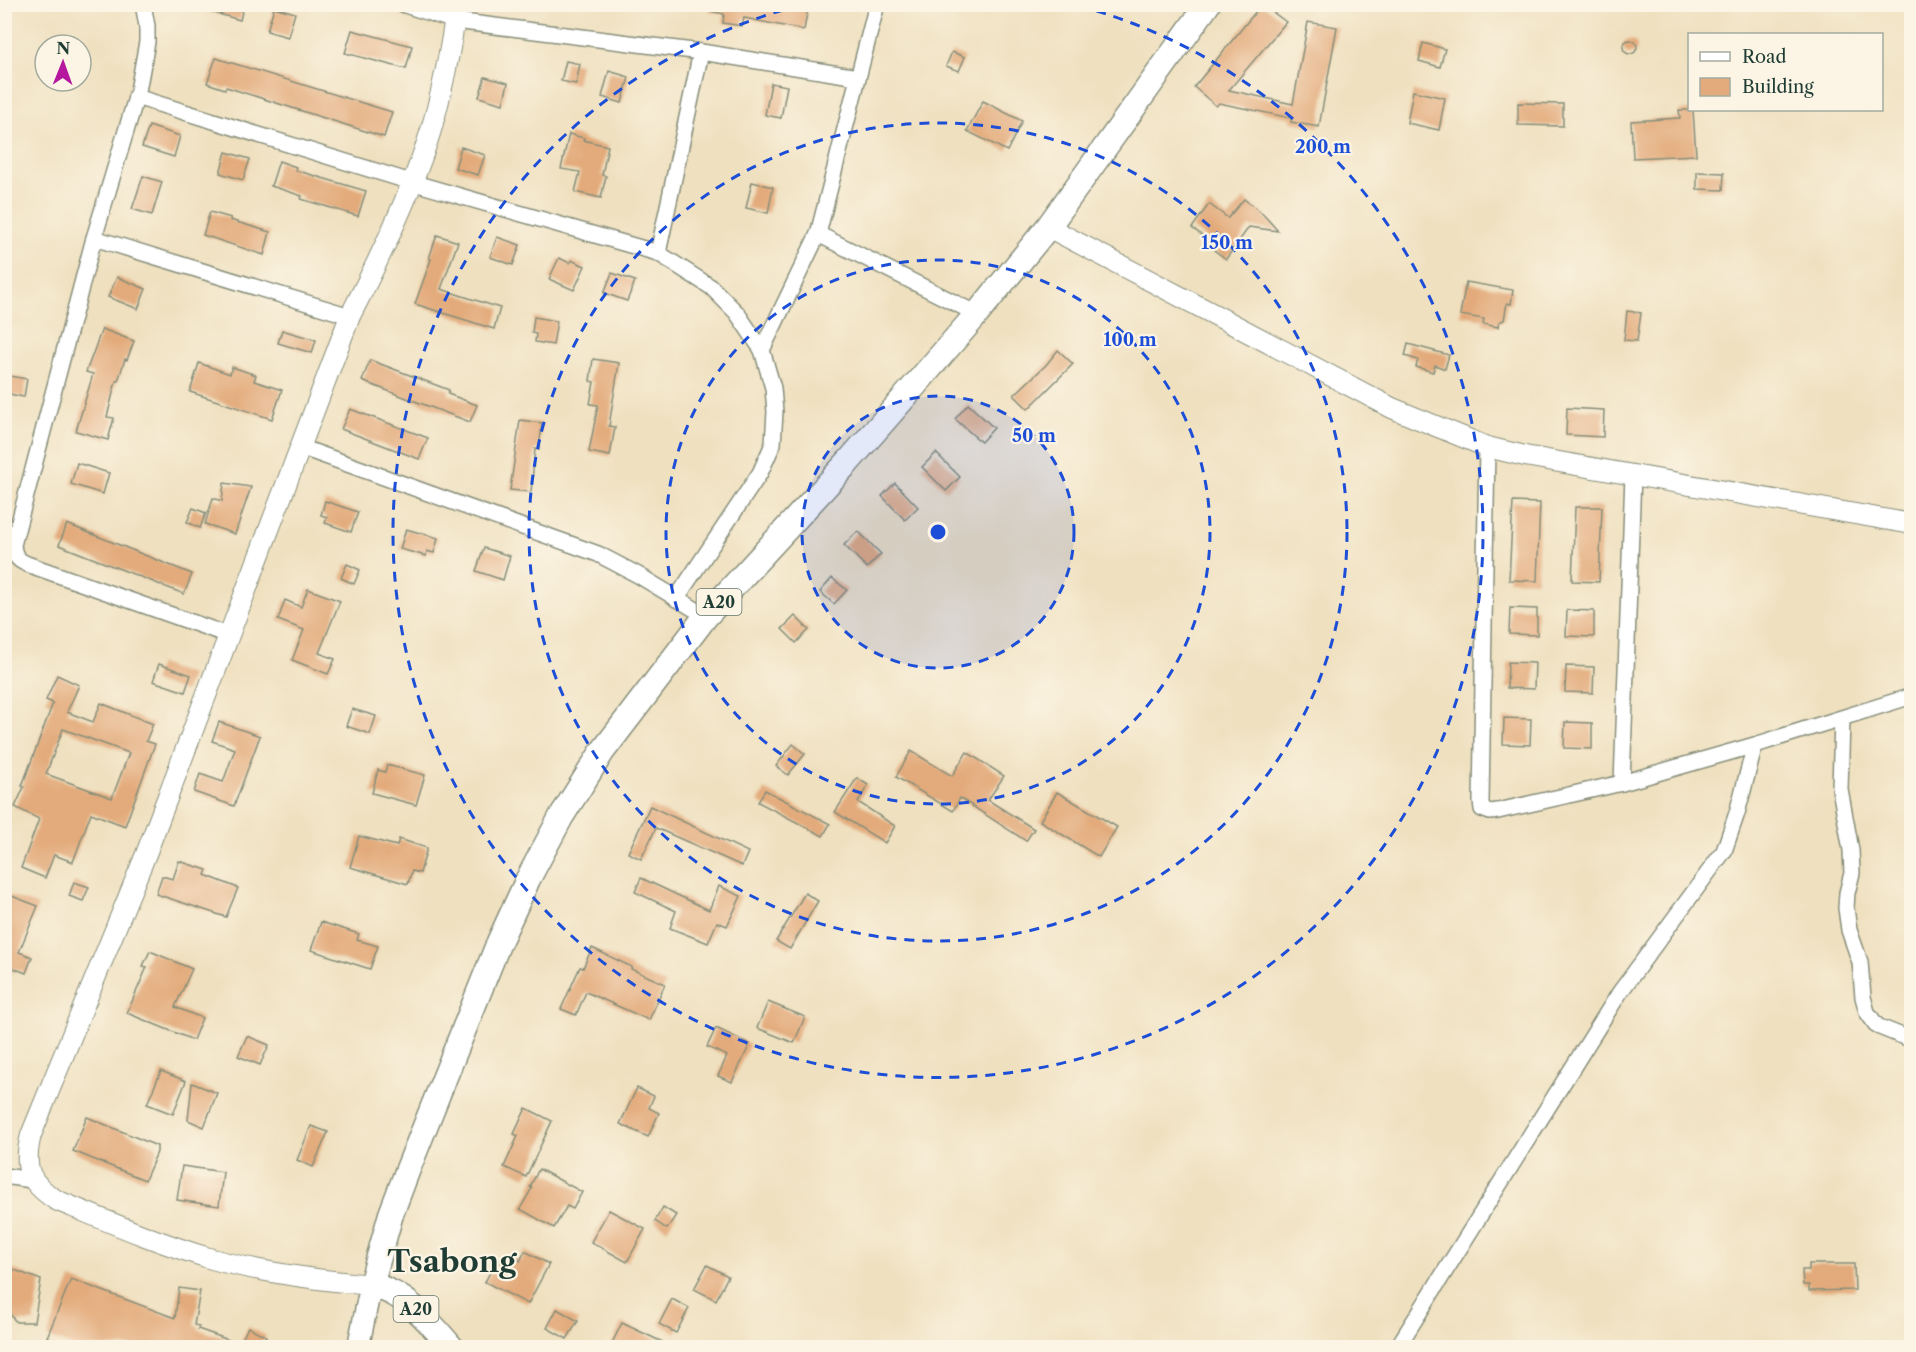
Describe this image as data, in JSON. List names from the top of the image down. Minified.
{"streets":{"main road":["A20"]},"districts":["Tsabong"],"legend":["Road","Building"],"north":"top","rings":["200 m","150 m","100 m","50 m"]}
